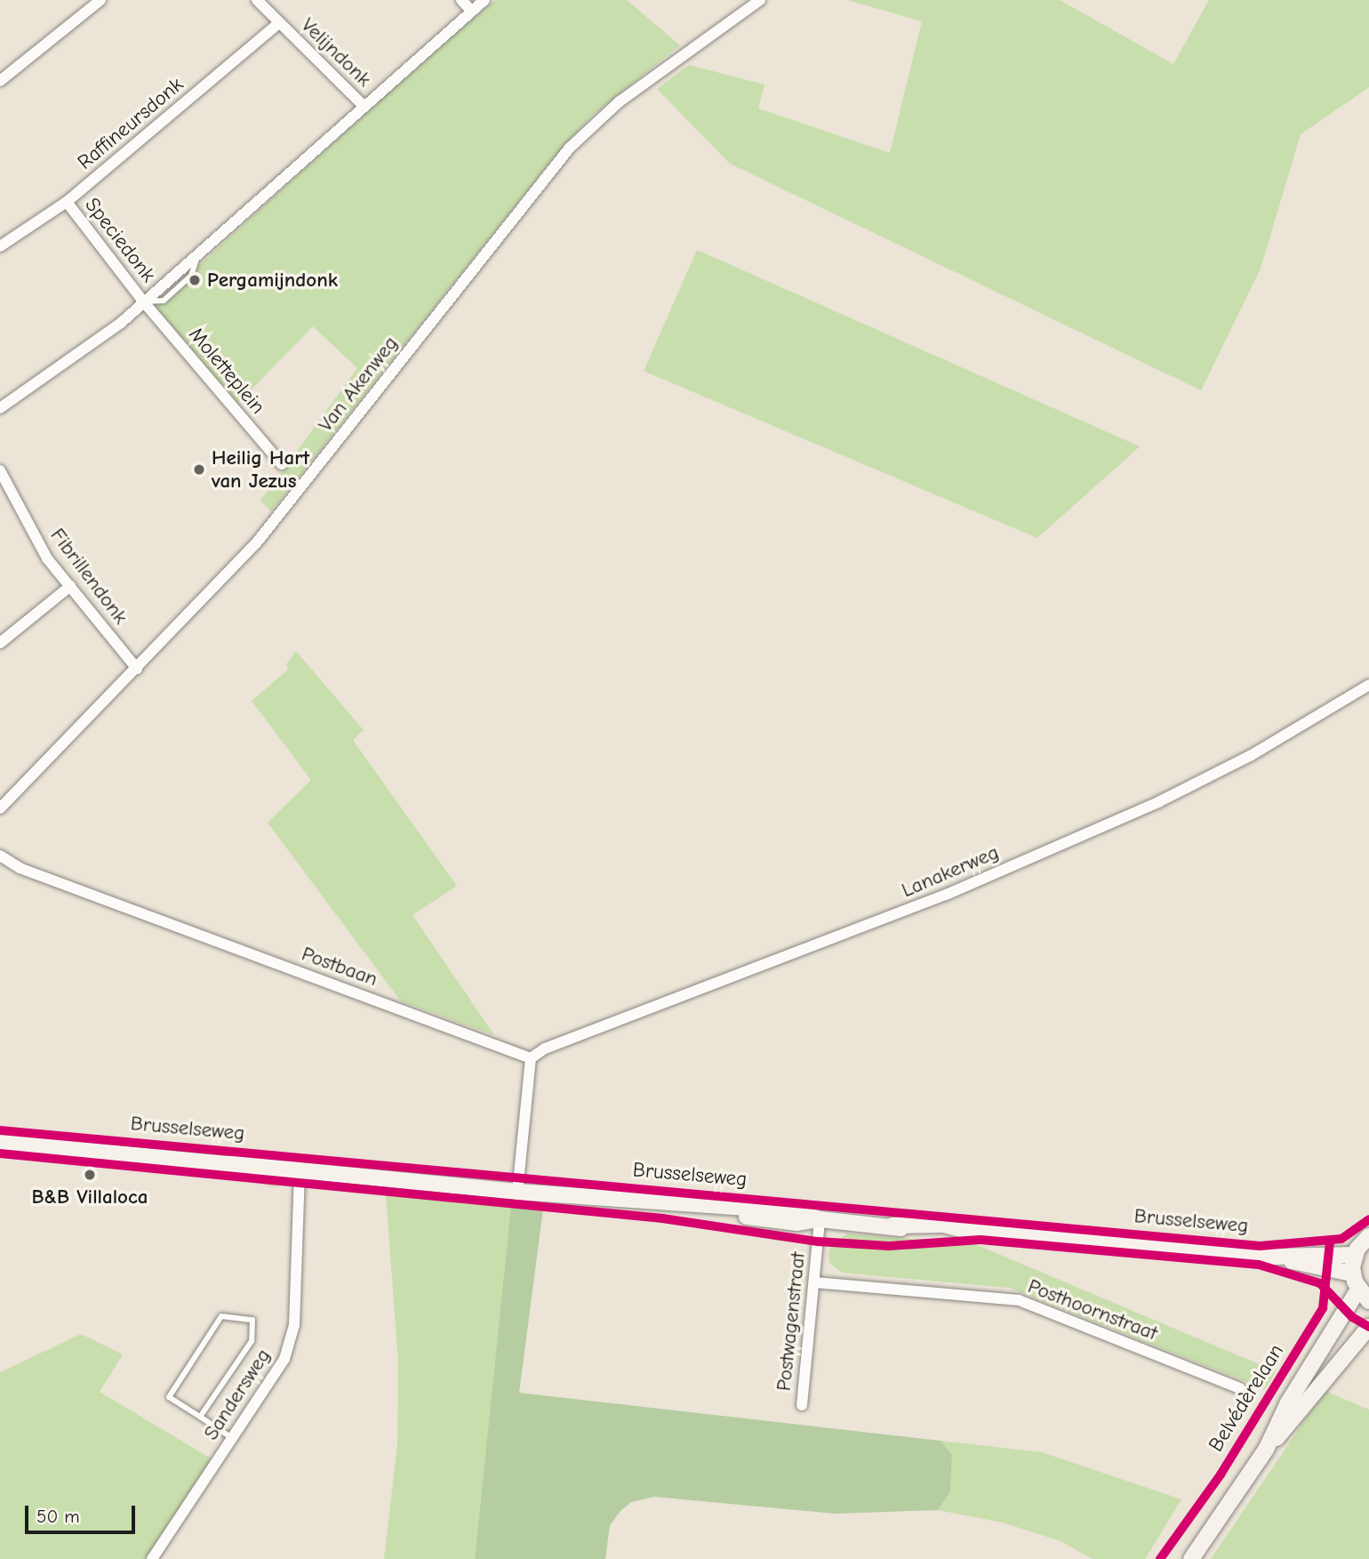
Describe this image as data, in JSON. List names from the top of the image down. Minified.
{"streets":{"street":["Velijndonk","Raffineursdonk","Speciedonk","Moletteplein","Van Akenweg","Fibrillendonk","Lanakerweg","Postbaan","Brusselseweg","Posthoornstraat","Postwagenstraat","Sandersweg","Belvédèrelaan"]},"crossings":[["Velijndonk","Raffineursdonk"],["Raffineursdonk","Speciedonk"],["Speciedonk","Moletteplein"],["Van Akenweg","Fibrillendonk"],["Lanakerweg","Postbaan"],["Brusselseweg","Postwagenstraat"],["Brusselseweg","Sandersweg"],["Posthoornstraat","Postwagenstraat"]],"places":["Pergamijndonk","Heilig Hart van Jezus","B&B Villaloca"],"scale_bar":"50 m"}
